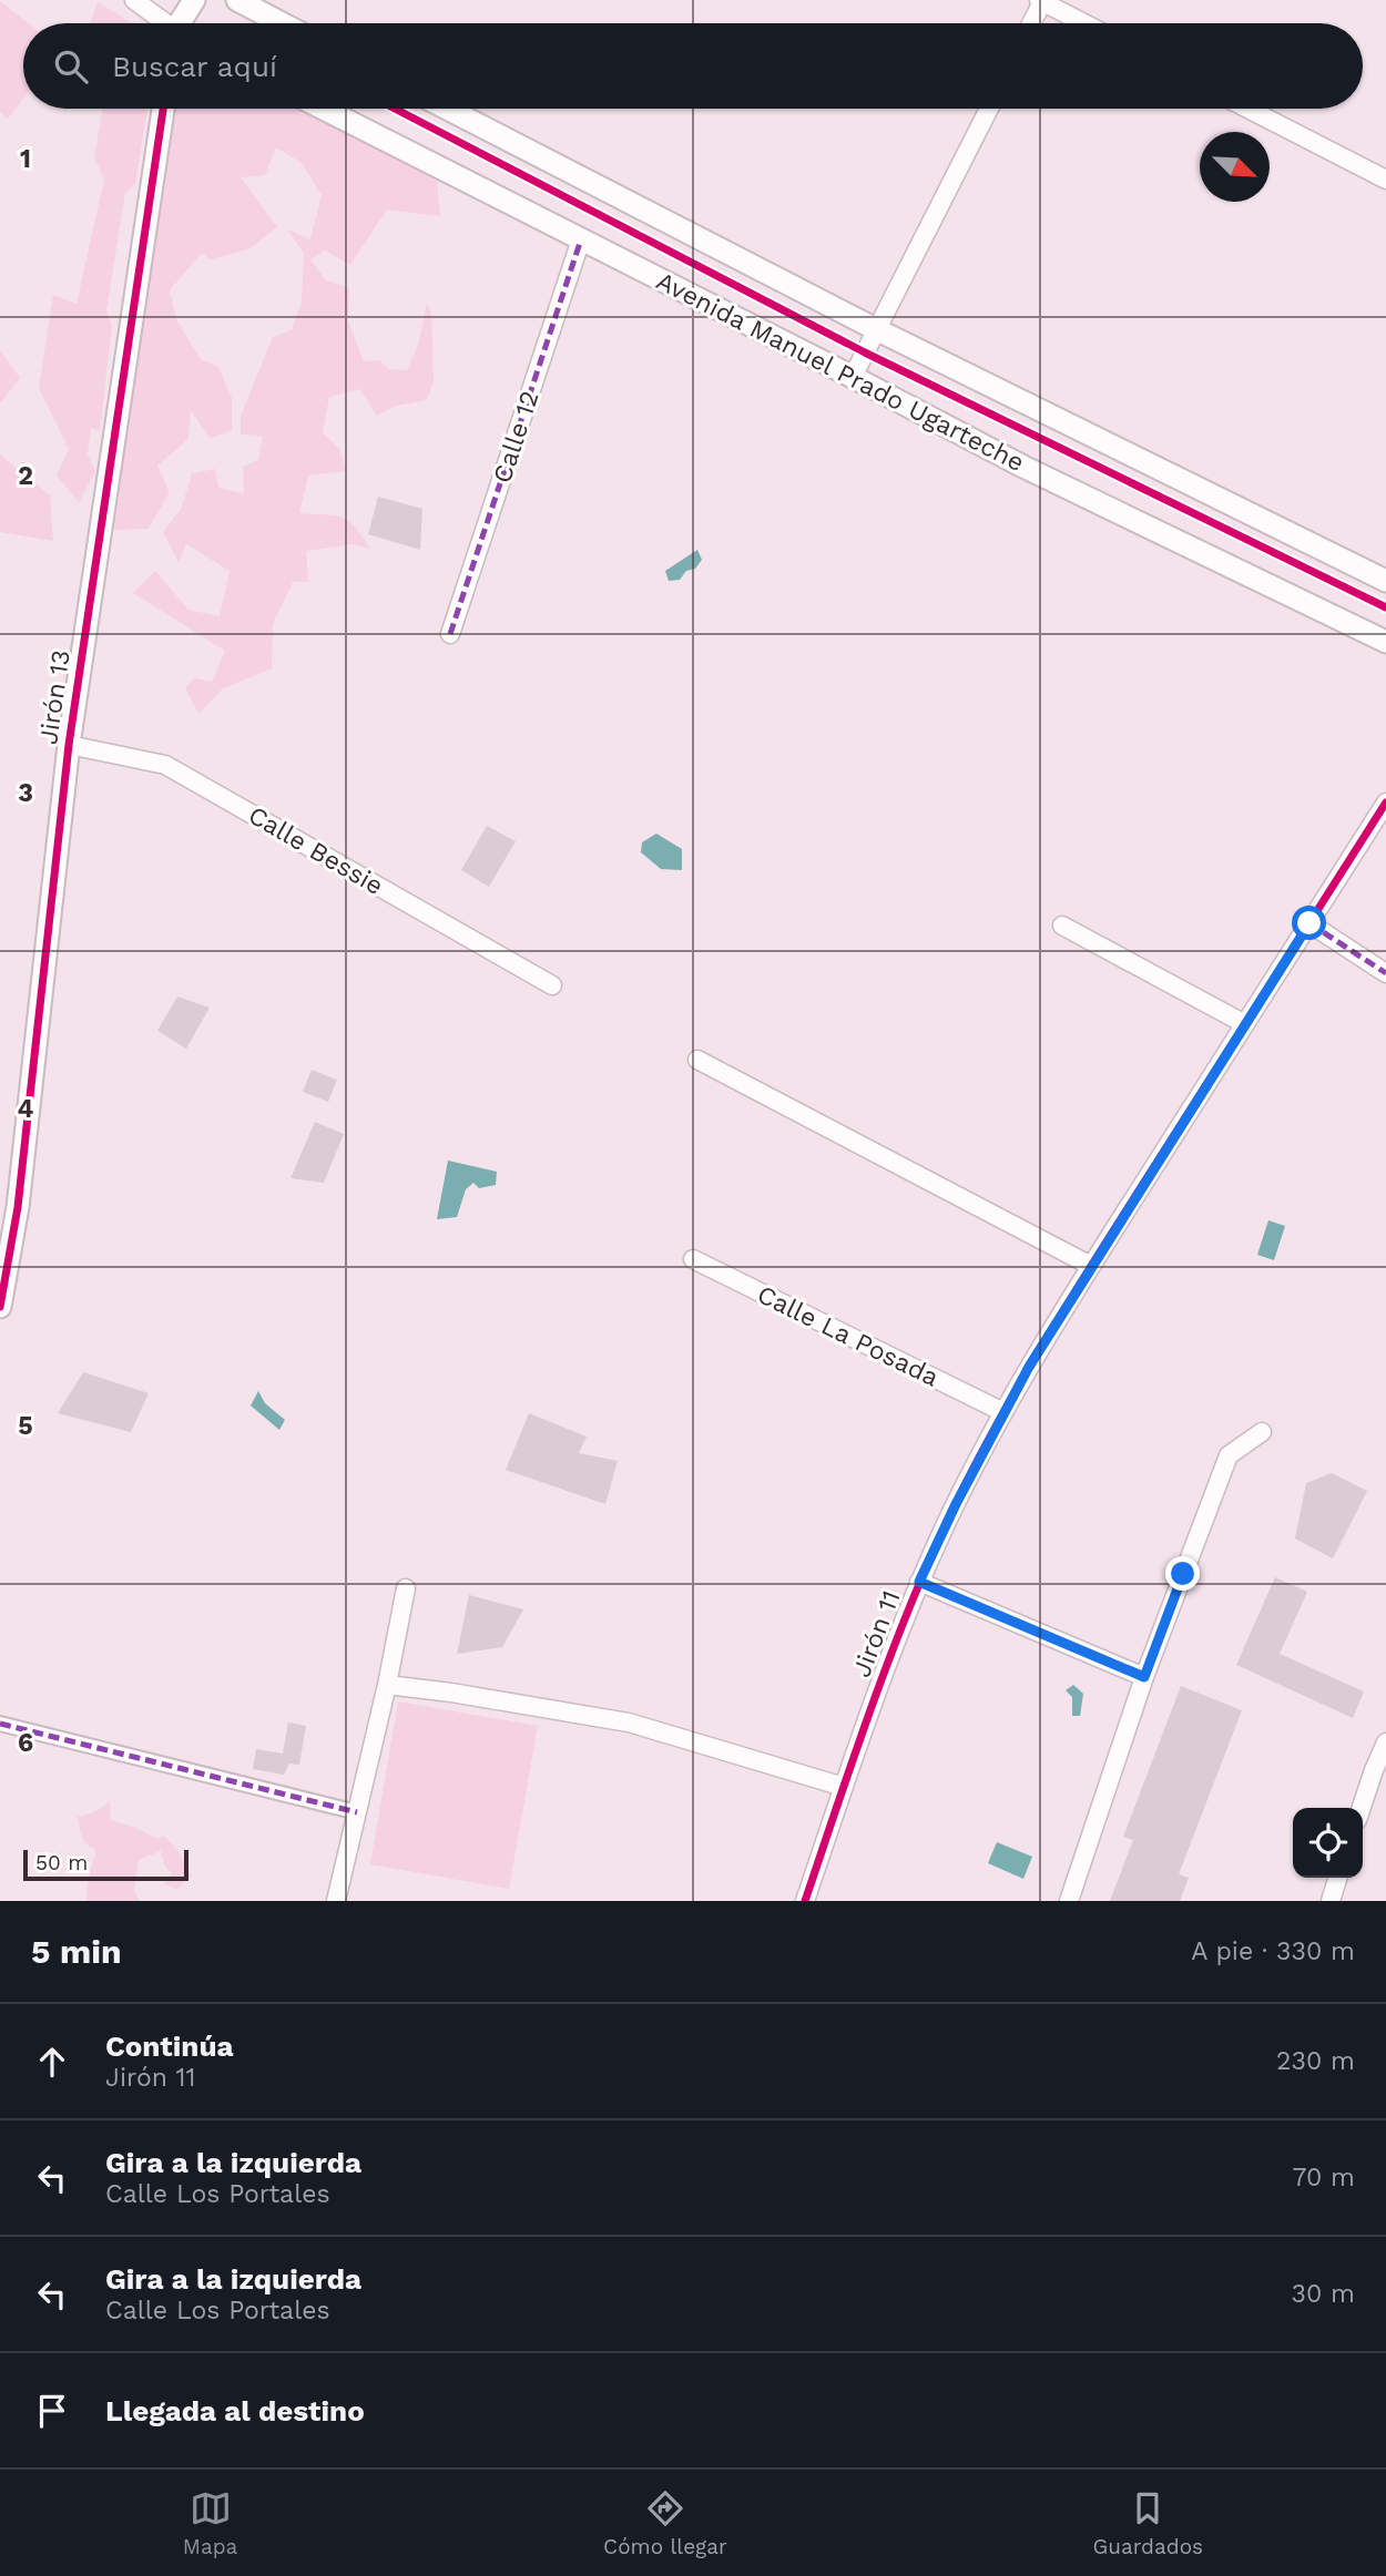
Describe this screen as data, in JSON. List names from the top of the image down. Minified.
{"streets":{"street":["Avenida Manuel Prado Ugarteche","Calle 12","Jirón 13","Calle Bessie","Calle La Posada","Jirón 11"]},"crossings":[["Avenida Manuel Prado Ugarteche","Calle 12"],["Jirón 13","Calle Bessie"],["Calle La Posada","Jirón 11"]],"scale_bar":"50 m","north":"bottom right","page":{"search":"Buscar aquí","scale":"50 m","heading":["5 min","A pie · 330 m"],"list":[["Continúa","Jirón 11","230 m"],["Gira a la izquierda","Calle Los Portales","70 m"],["Gira a la izquierda","Calle Los Portales","30 m"],"Llegada al destino"],"nav":["Mapa","Cómo llegar","Guardados"]},"grid":{"rows":["1","2","3","4","5","6"]}}
